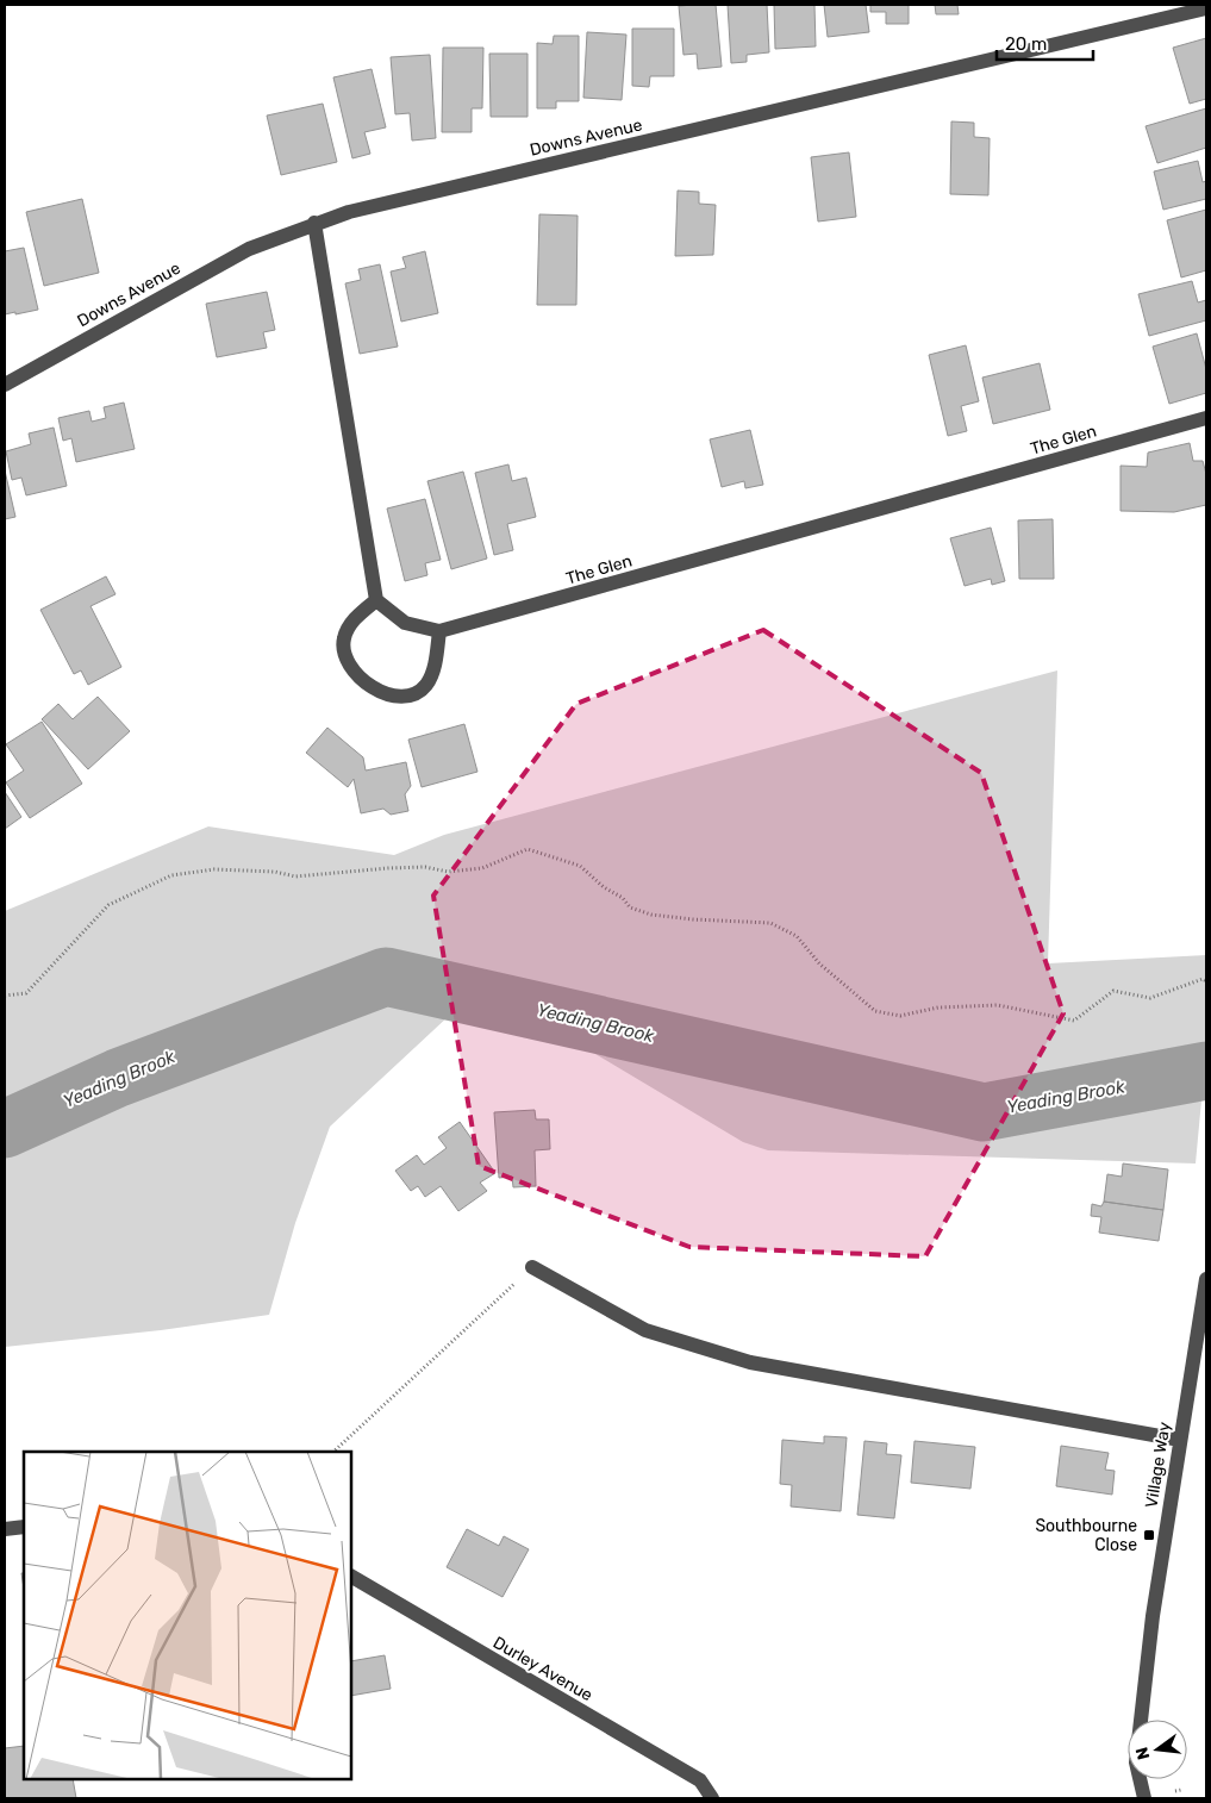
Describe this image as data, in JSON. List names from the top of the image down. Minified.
{"streets":{"street":["Downs Avenue","The Glen","Village Way","Durley Avenue"]},"water":["Yeading Brook"],"places":{"transit":["Southbourne Close"]},"scale_bar":"20 m","north":"left"}
